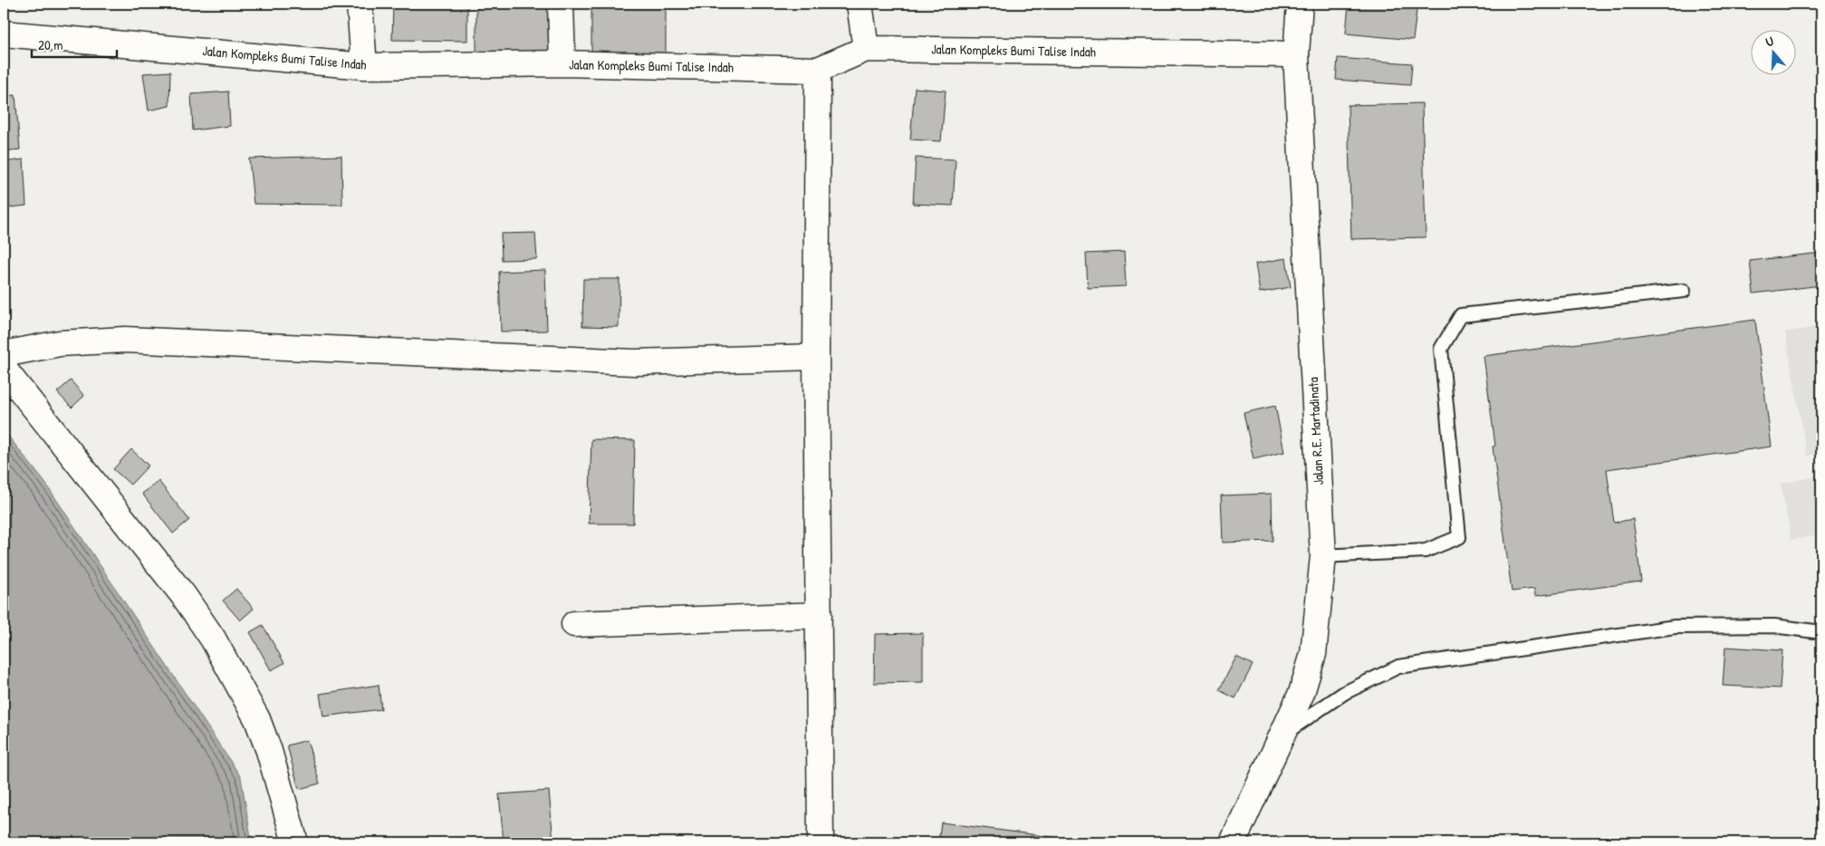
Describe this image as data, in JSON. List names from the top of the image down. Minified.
{"streets":{"main road":["Jalan Kompleks Bumi Talise Indah","Jalan R.E. Martadinata"]},"crossings":[["Jalan Kompleks Bumi Talise Indah","Jalan R.E. Martadinata"]],"scale_bar":"20 m","north":"top"}
